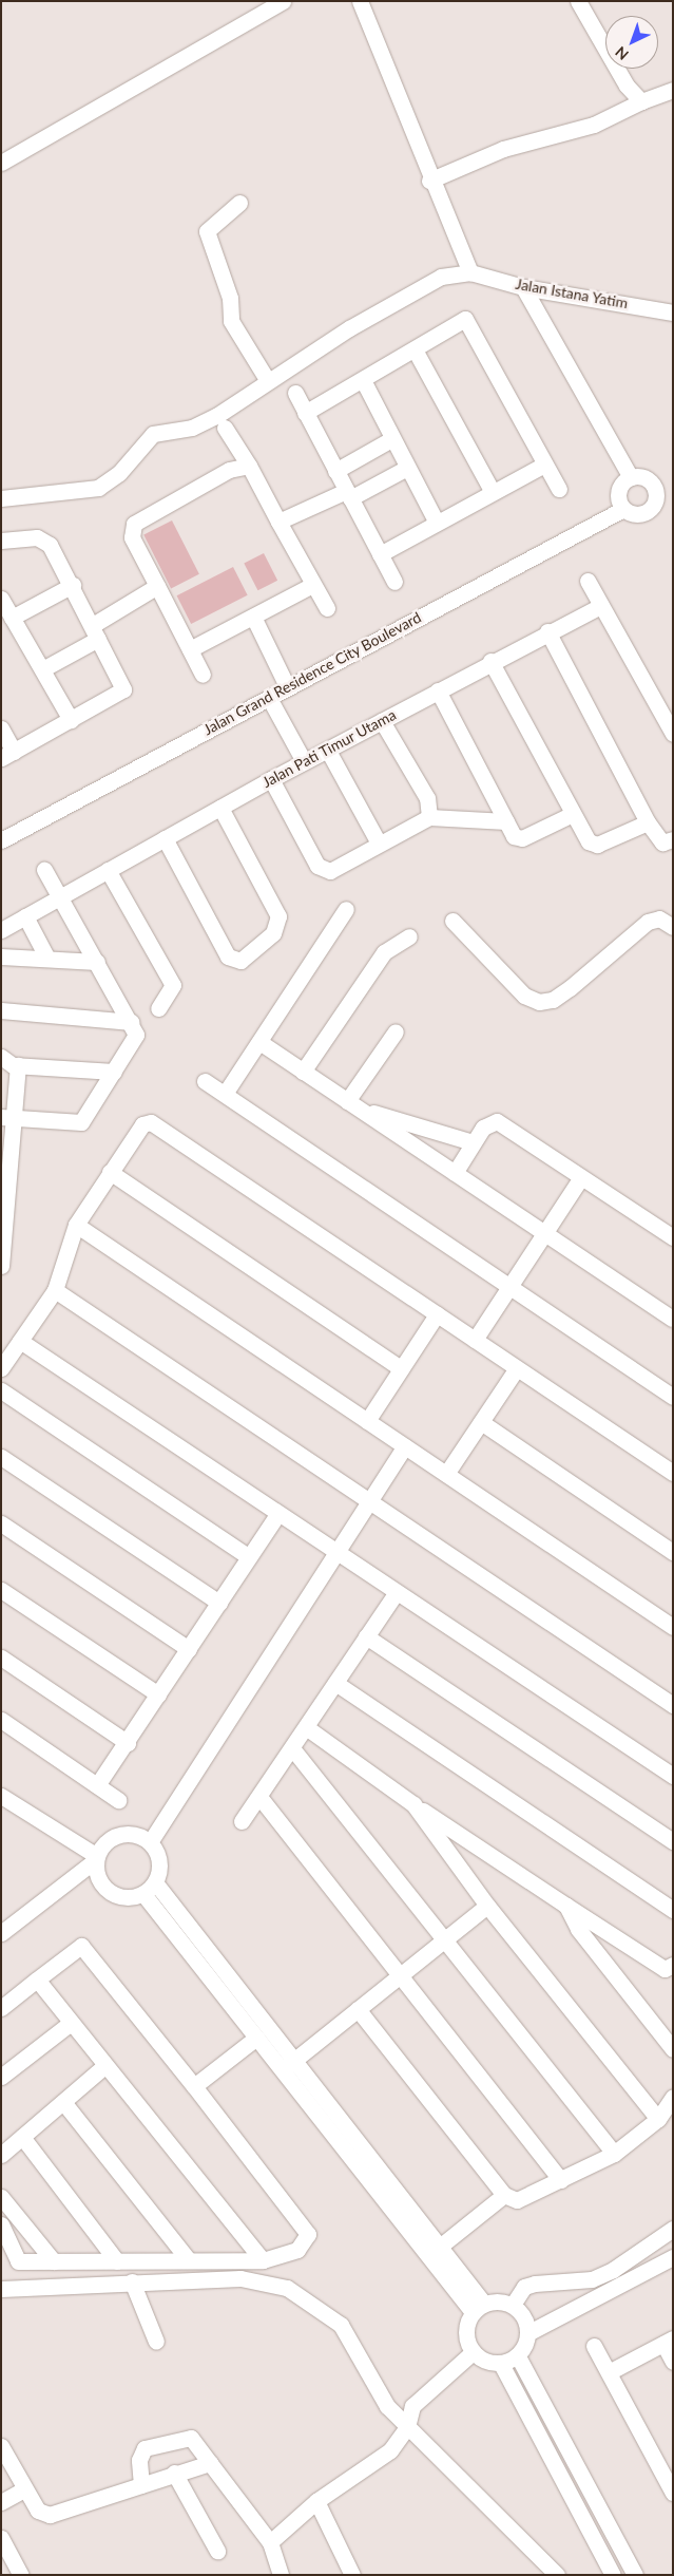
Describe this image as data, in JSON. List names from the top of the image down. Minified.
{"streets":{"street":["Jalan Istana Yatim","Jalan Grand Residence City Boulevard","Jalan Pati Timur Utama"]},"north":"bottom left"}
